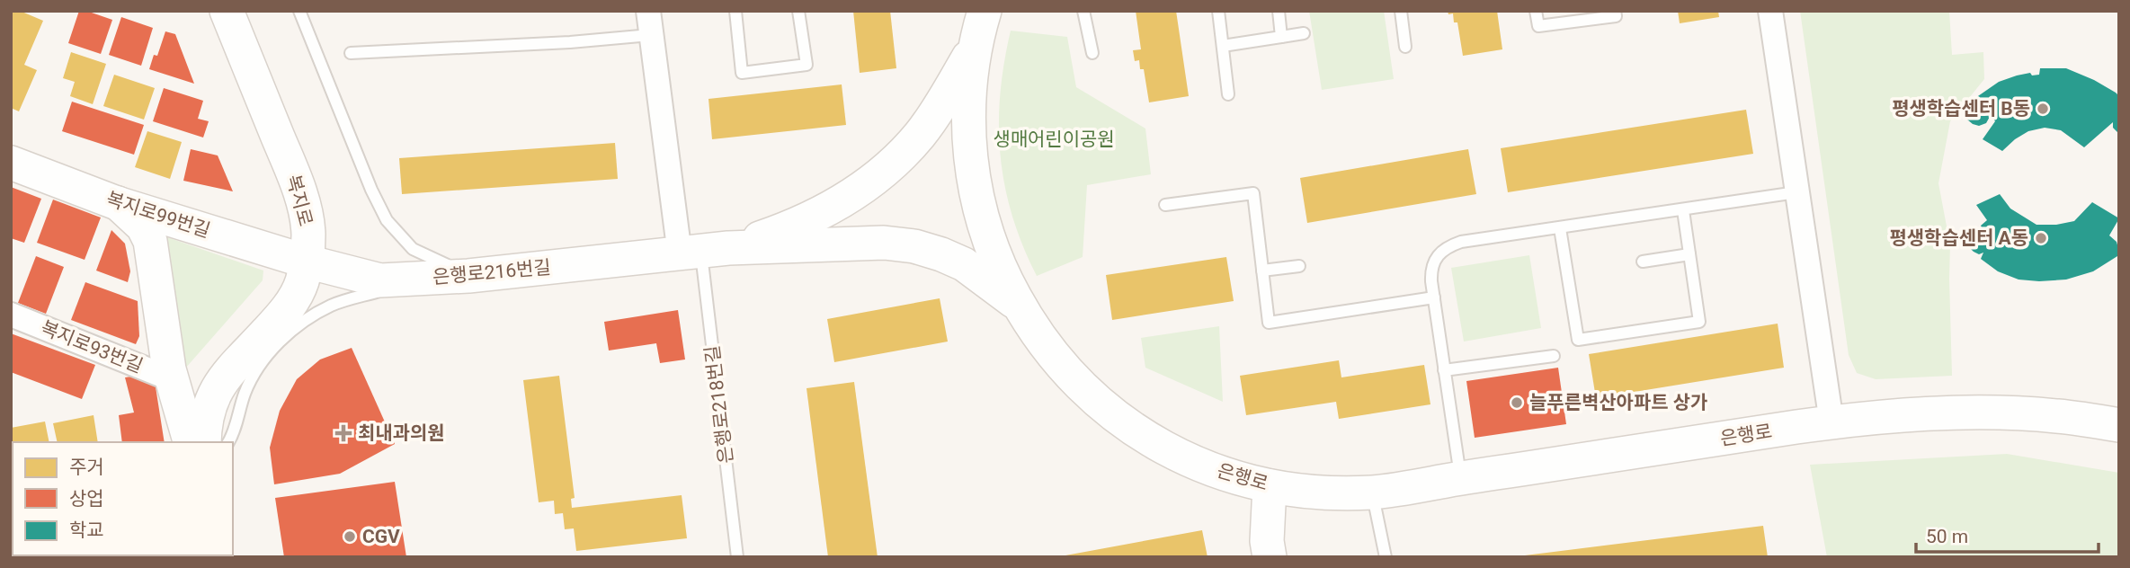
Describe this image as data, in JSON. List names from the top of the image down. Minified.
{"streets":{"street":["복지로","복지로99번길","은행로216번길","복지로93번길","은행로"],"lane":["은행로218번길"]},"crossings":[["복지로","복지로99번길"],["복지로","은행로216번길"],["복지로99번길","은행로216번길"],["은행로216번길","은행로218번길"]],"parks":["생매어린이공원"],"places":{"other":["평생학습센터 B동","평생학습센터 A동","늘푸른벽산아파트 상가","CGV"],"health":["최내과의원"]},"legend":["주거","상업","학교"],"scale_bar":"50 m"}
